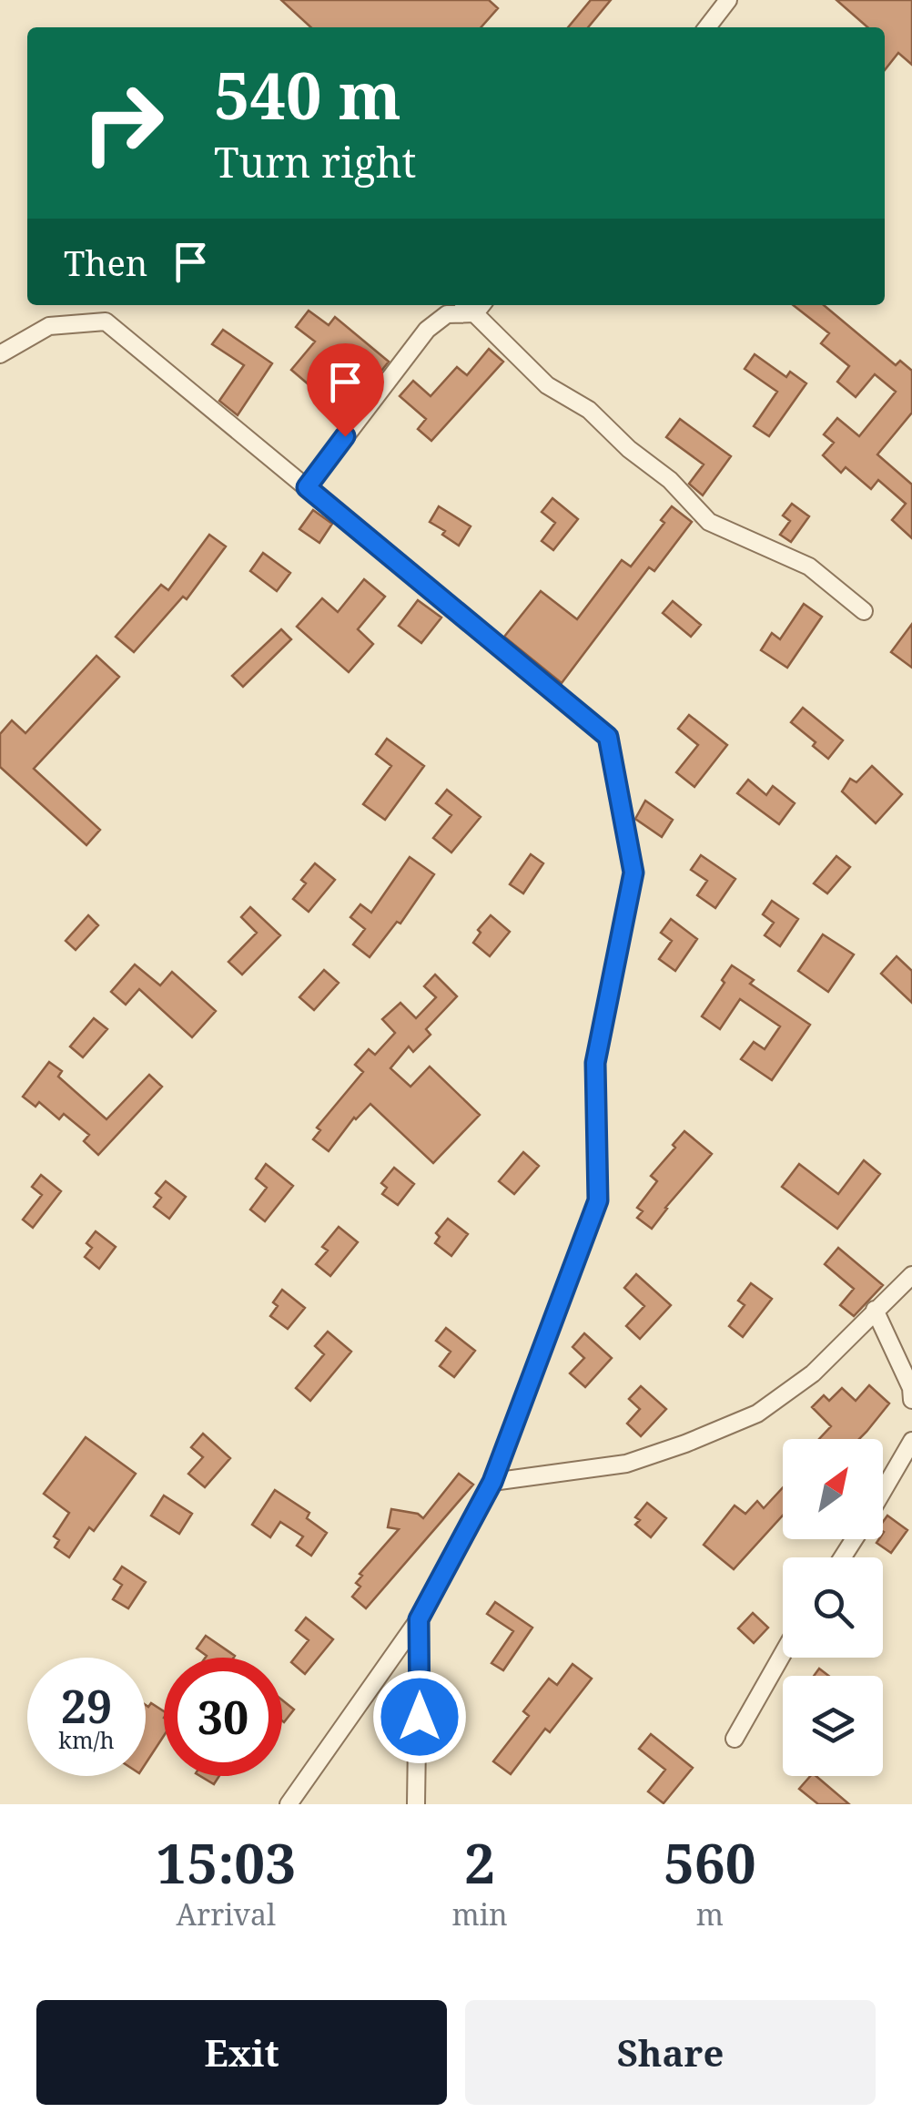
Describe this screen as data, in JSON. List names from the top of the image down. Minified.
{"north":"top right","page":{"turn":["540 m","Turn right"],"then":"Then","speed":"29 km/h","limit":"30","eta":["15:03","Arrival","2","min","560","m"],"buttons":["Exit","Share"]}}
